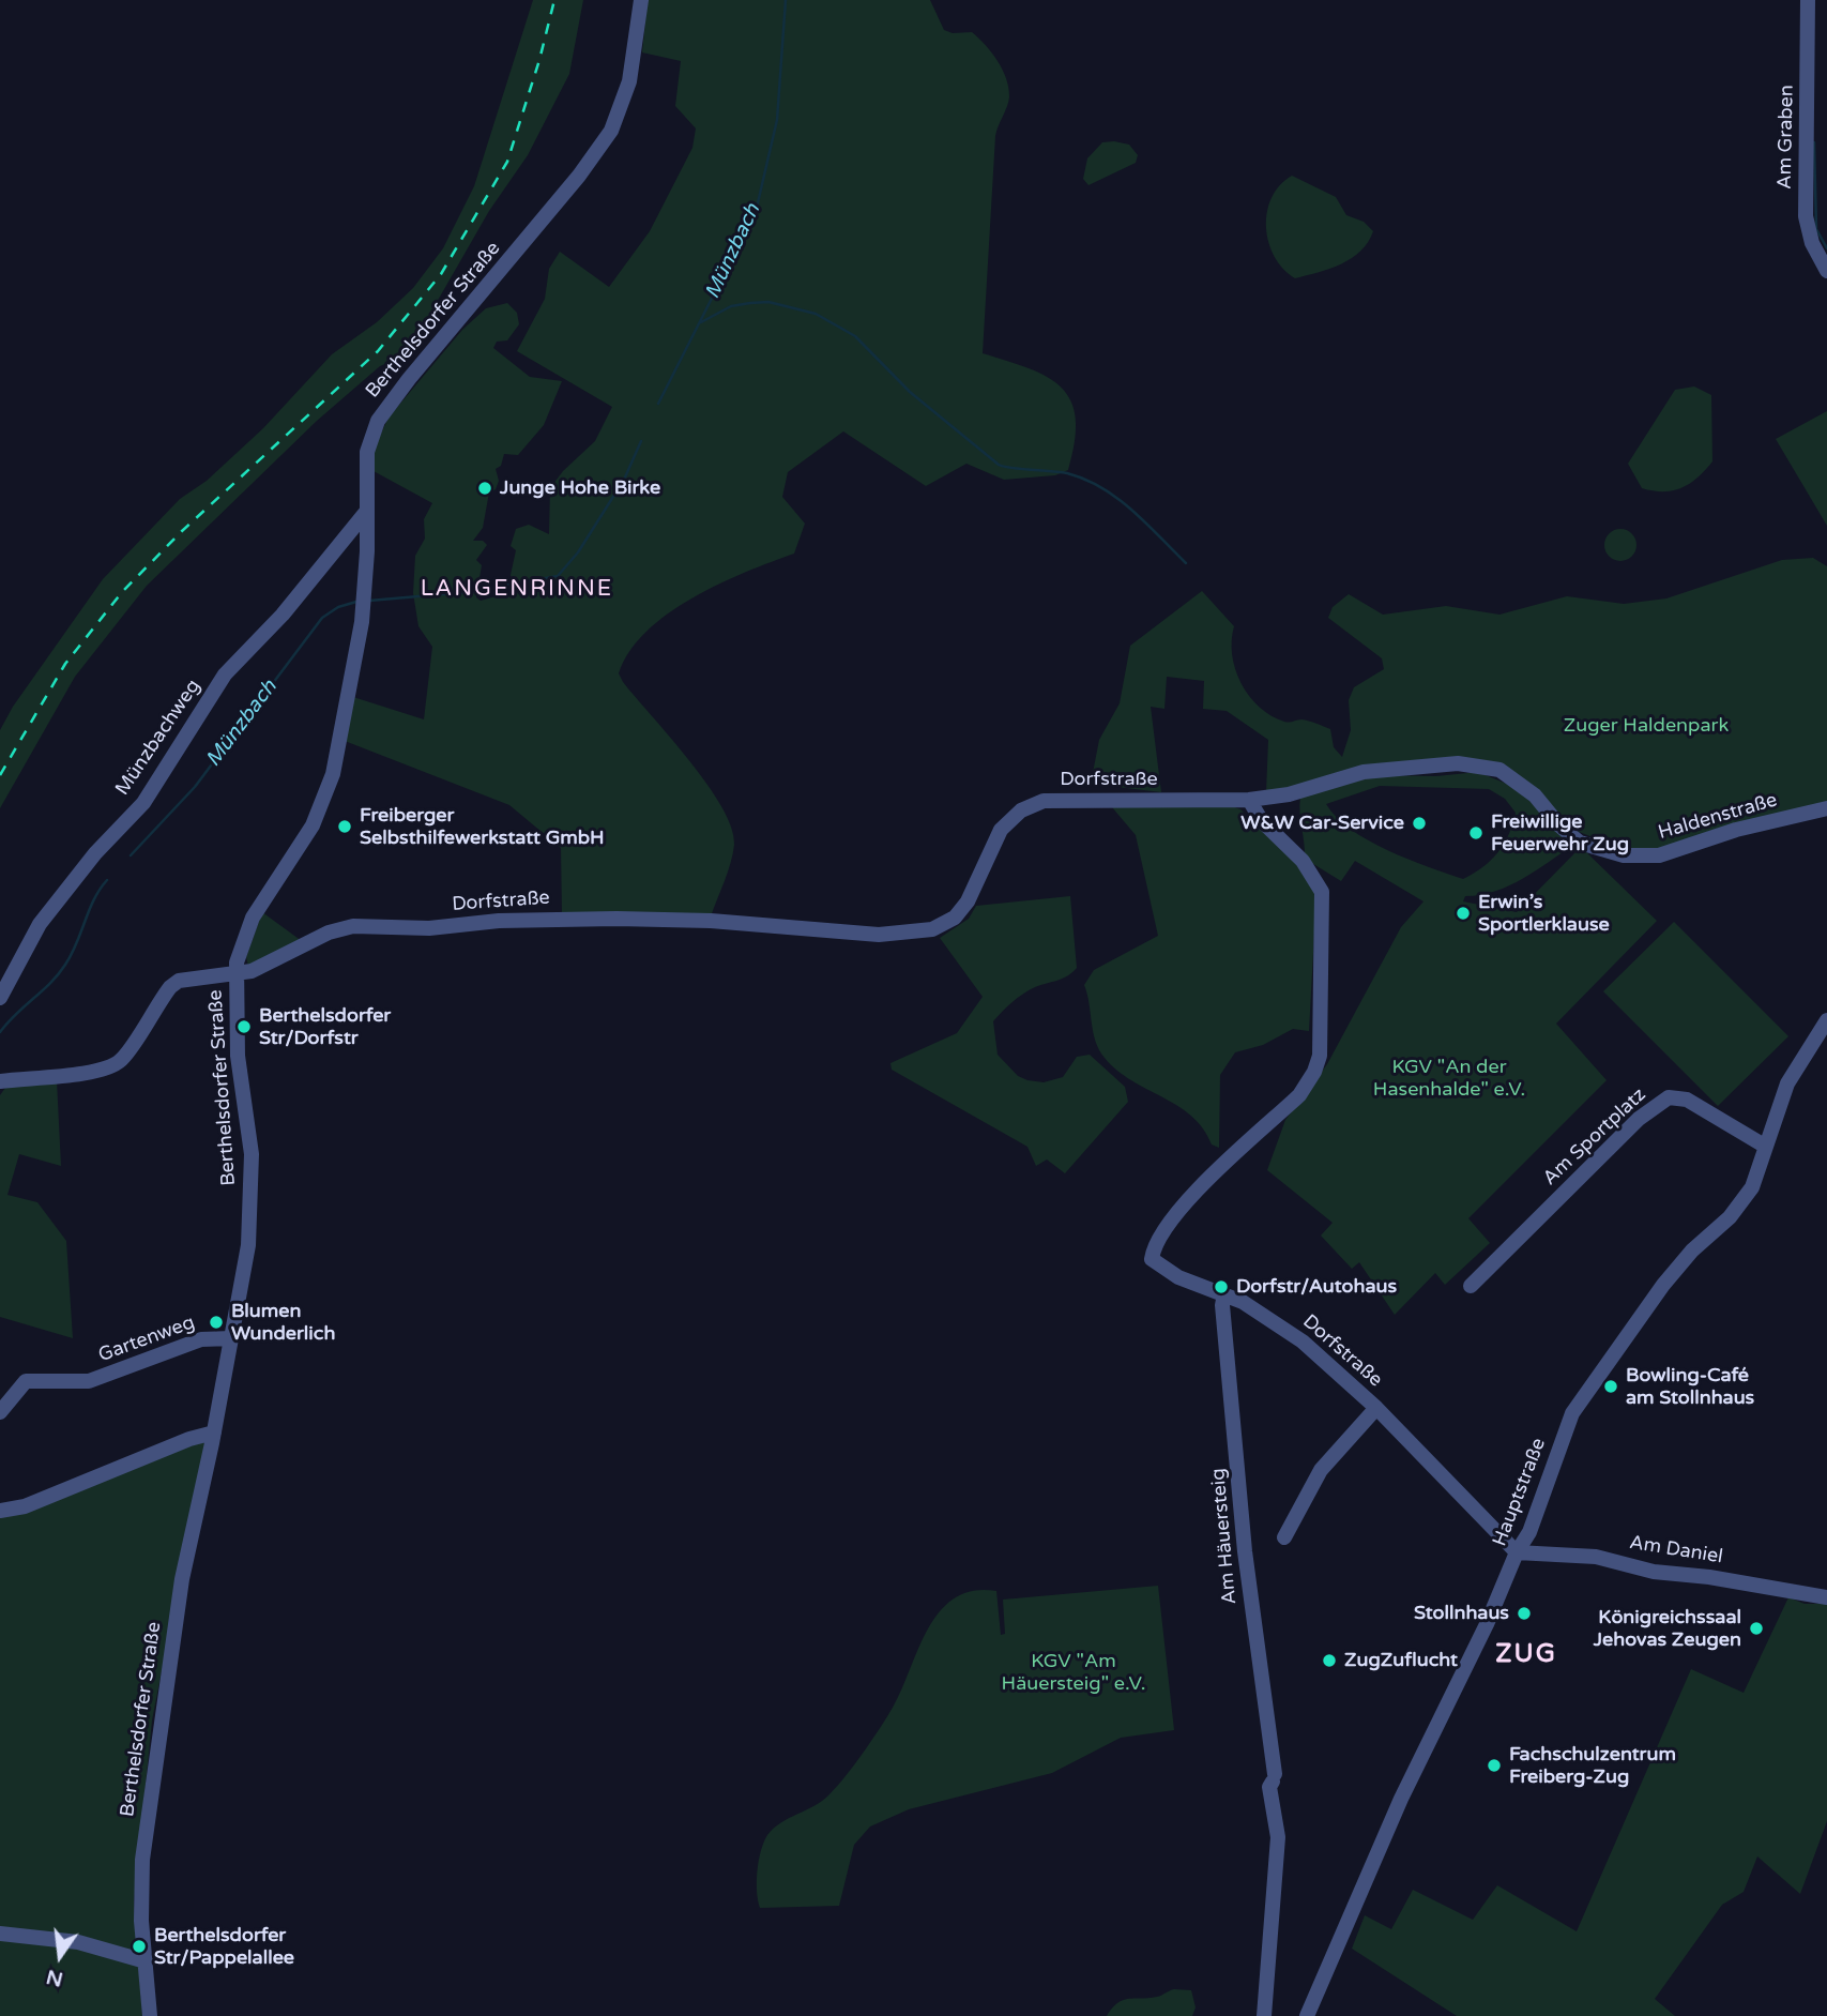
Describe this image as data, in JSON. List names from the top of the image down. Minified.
{"streets":{"street":["Am Graben","Berthelsdorfer Straße","Münzbachweg","Dorfstraße","Haldenstraße","Am Sportplatz","Gartenweg","Hauptstraße","Am Häuersteig","Am Daniel"]},"crossings":[["Berthelsdorfer Straße","Münzbachweg"],["Berthelsdorfer Straße","Dorfstraße"],["Berthelsdorfer Straße","Gartenweg"],["Dorfstraße","Haldenstraße"],["Dorfstraße","Hauptstraße"],["Dorfstraße","Am Häuersteig"],["Dorfstraße","Am Daniel"],["Am Sportplatz","Hauptstraße"],["Hauptstraße","Am Daniel"]],"districts":["LANGENRINNE","ZUG"],"water":["Münzbach"],"parks":["Zuger Haldenpark","KGV \"An der Hasenhalde\" e.V.","KGV \"Am Häuersteig\" e.V."],"places":["Junge Hohe Birke","W&W Car-Service","Freiberger Selbsthilfewerkstatt GmbH","Freiwillige Feuerwehr Zug","Erwin’s Sportlerklause","Berthelsdorfer Str/Dorfstr","Dorfstr/Autohaus","Blumen Wunderlich","Bowling-Café am Stollnhaus","Stollnhaus","Königreichssaal Jehovas Zeugen","ZugZuflucht","Fachschulzentrum Freiberg-Zug","Berthelsdorfer Str/Pappelallee"],"north":"bottom"}
